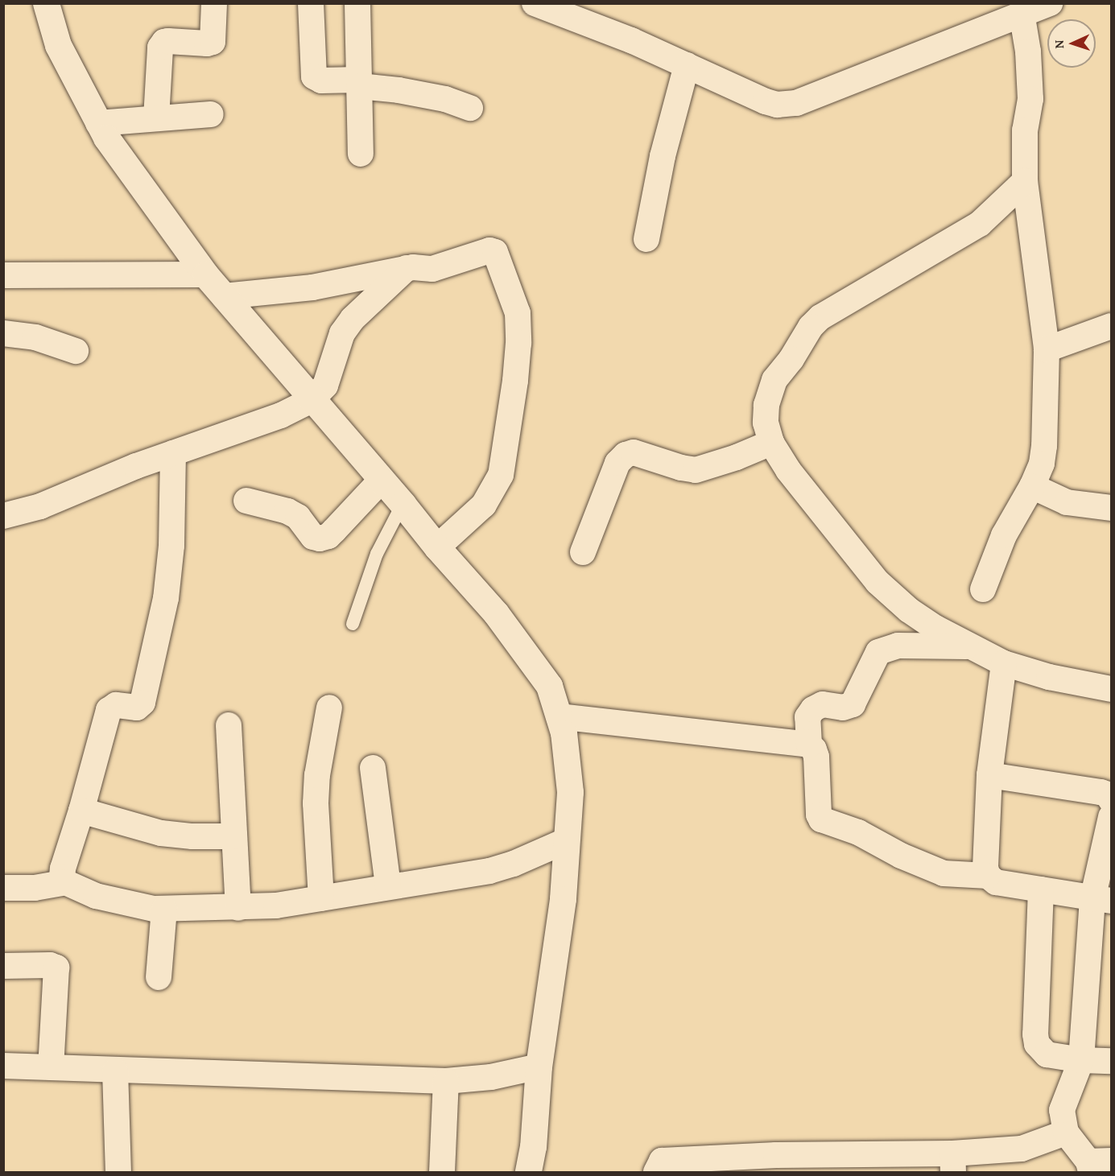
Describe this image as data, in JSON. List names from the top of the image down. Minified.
{"north":"left"}
